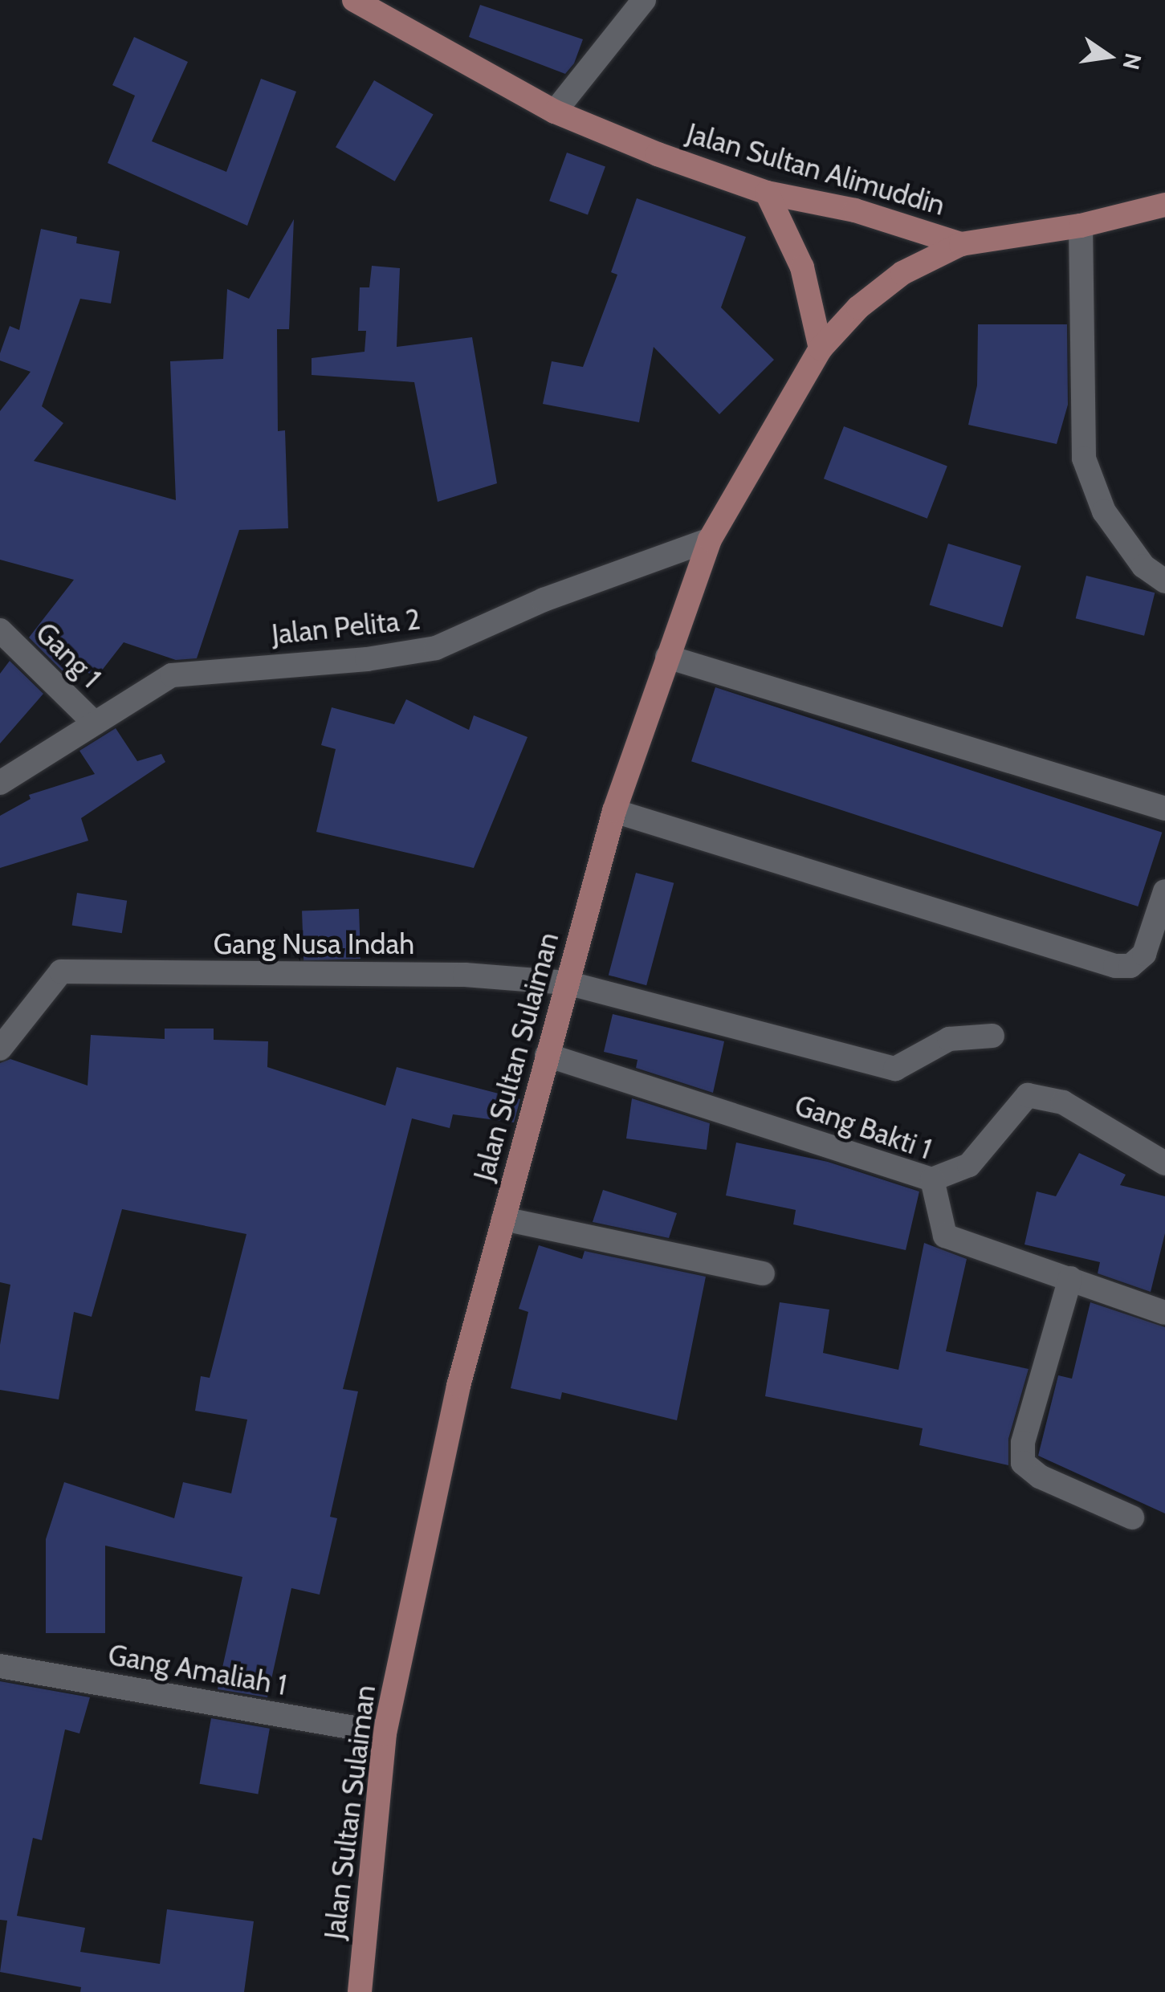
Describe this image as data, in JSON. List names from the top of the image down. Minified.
{"streets":{"main road":["Jalan Sultan Alimuddin","Jalan Sultan Sulaiman"],"street":["Jalan Pelita 2","Gang 1","Gang Nusa Indah","Gang Bakti 1","Gang Amaliah 1"]},"crossings":[["Jalan Sultan Alimuddin","Jalan Sultan Sulaiman"],["Jalan Pelita 2","Gang 1"],["Jalan Pelita 2","Jalan Sultan Sulaiman"],["Gang Nusa Indah","Jalan Sultan Sulaiman"],["Jalan Sultan Sulaiman","Gang Bakti 1"],["Jalan Sultan Sulaiman","Gang Amaliah 1"]],"north":"right"}
